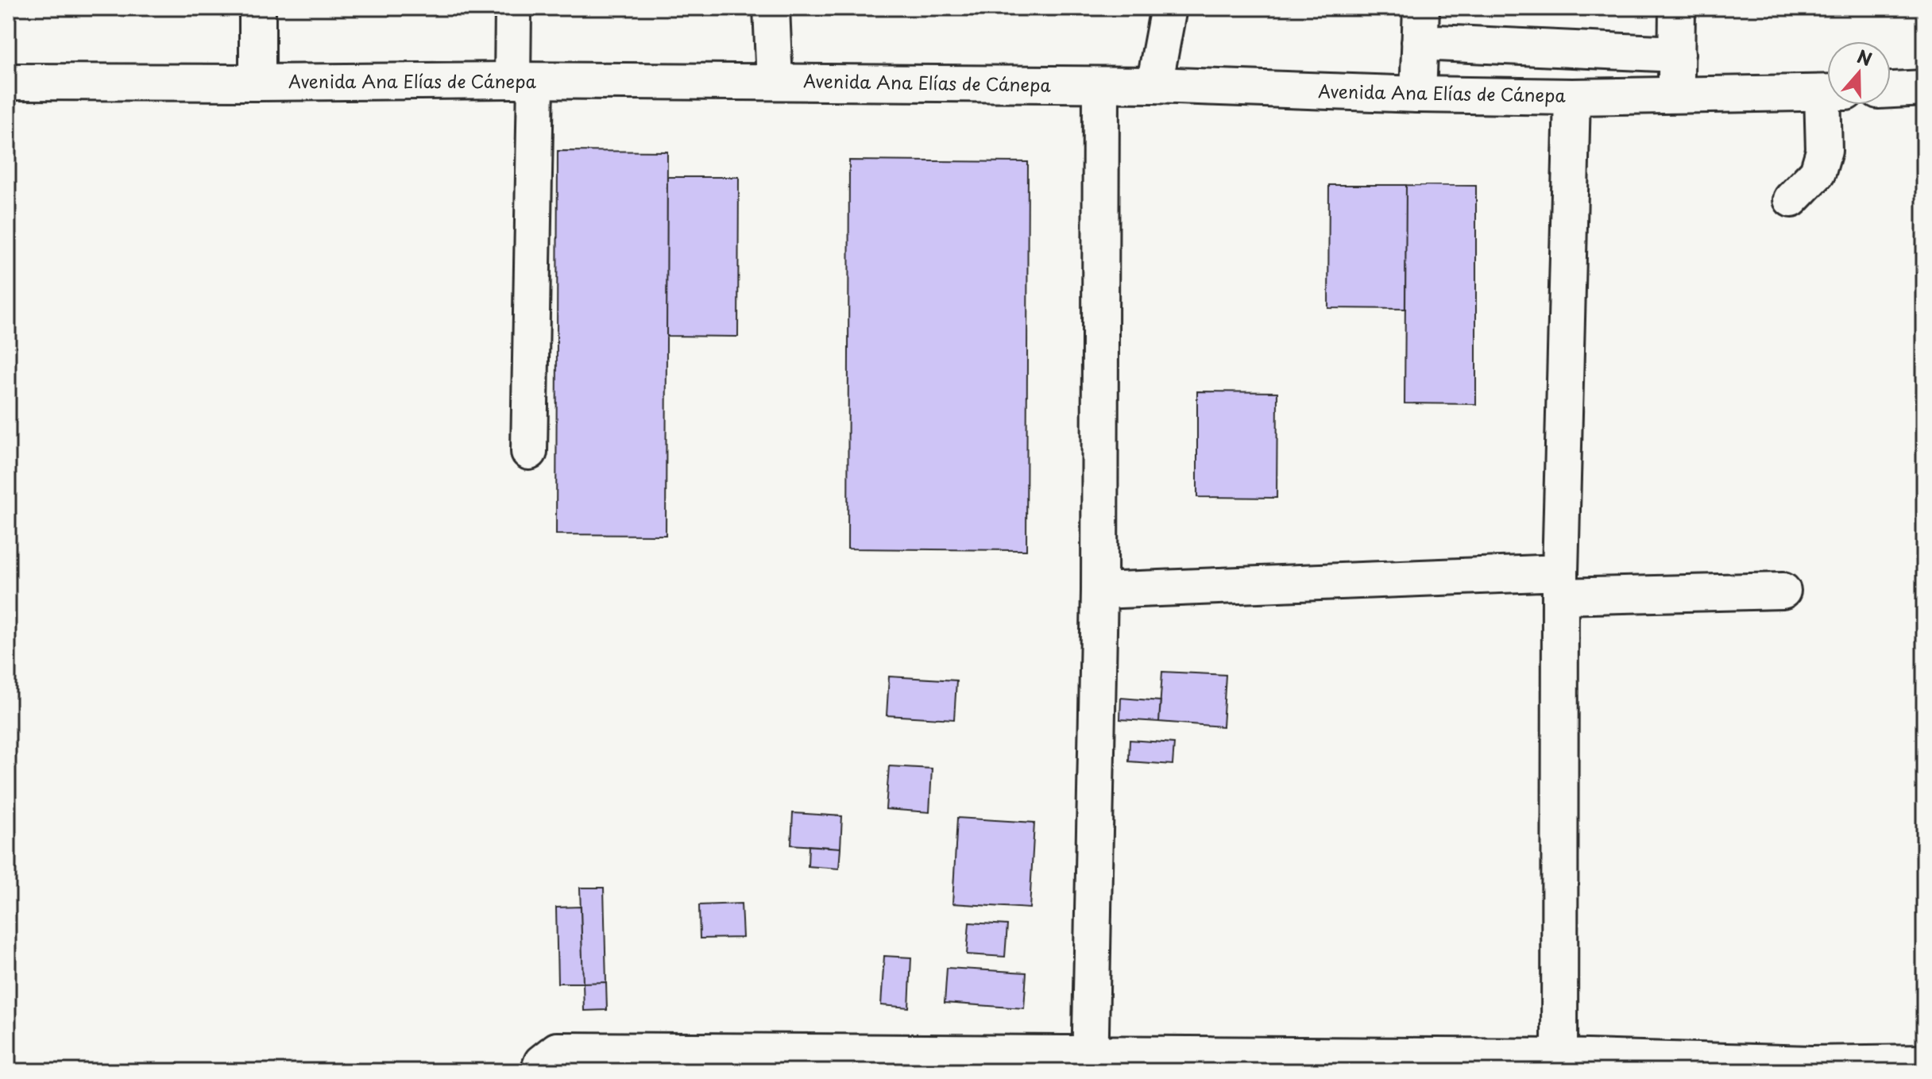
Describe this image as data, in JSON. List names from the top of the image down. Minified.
{"streets":{"street":["Avenida Ana Elías de Cánepa"]},"north":"top"}
